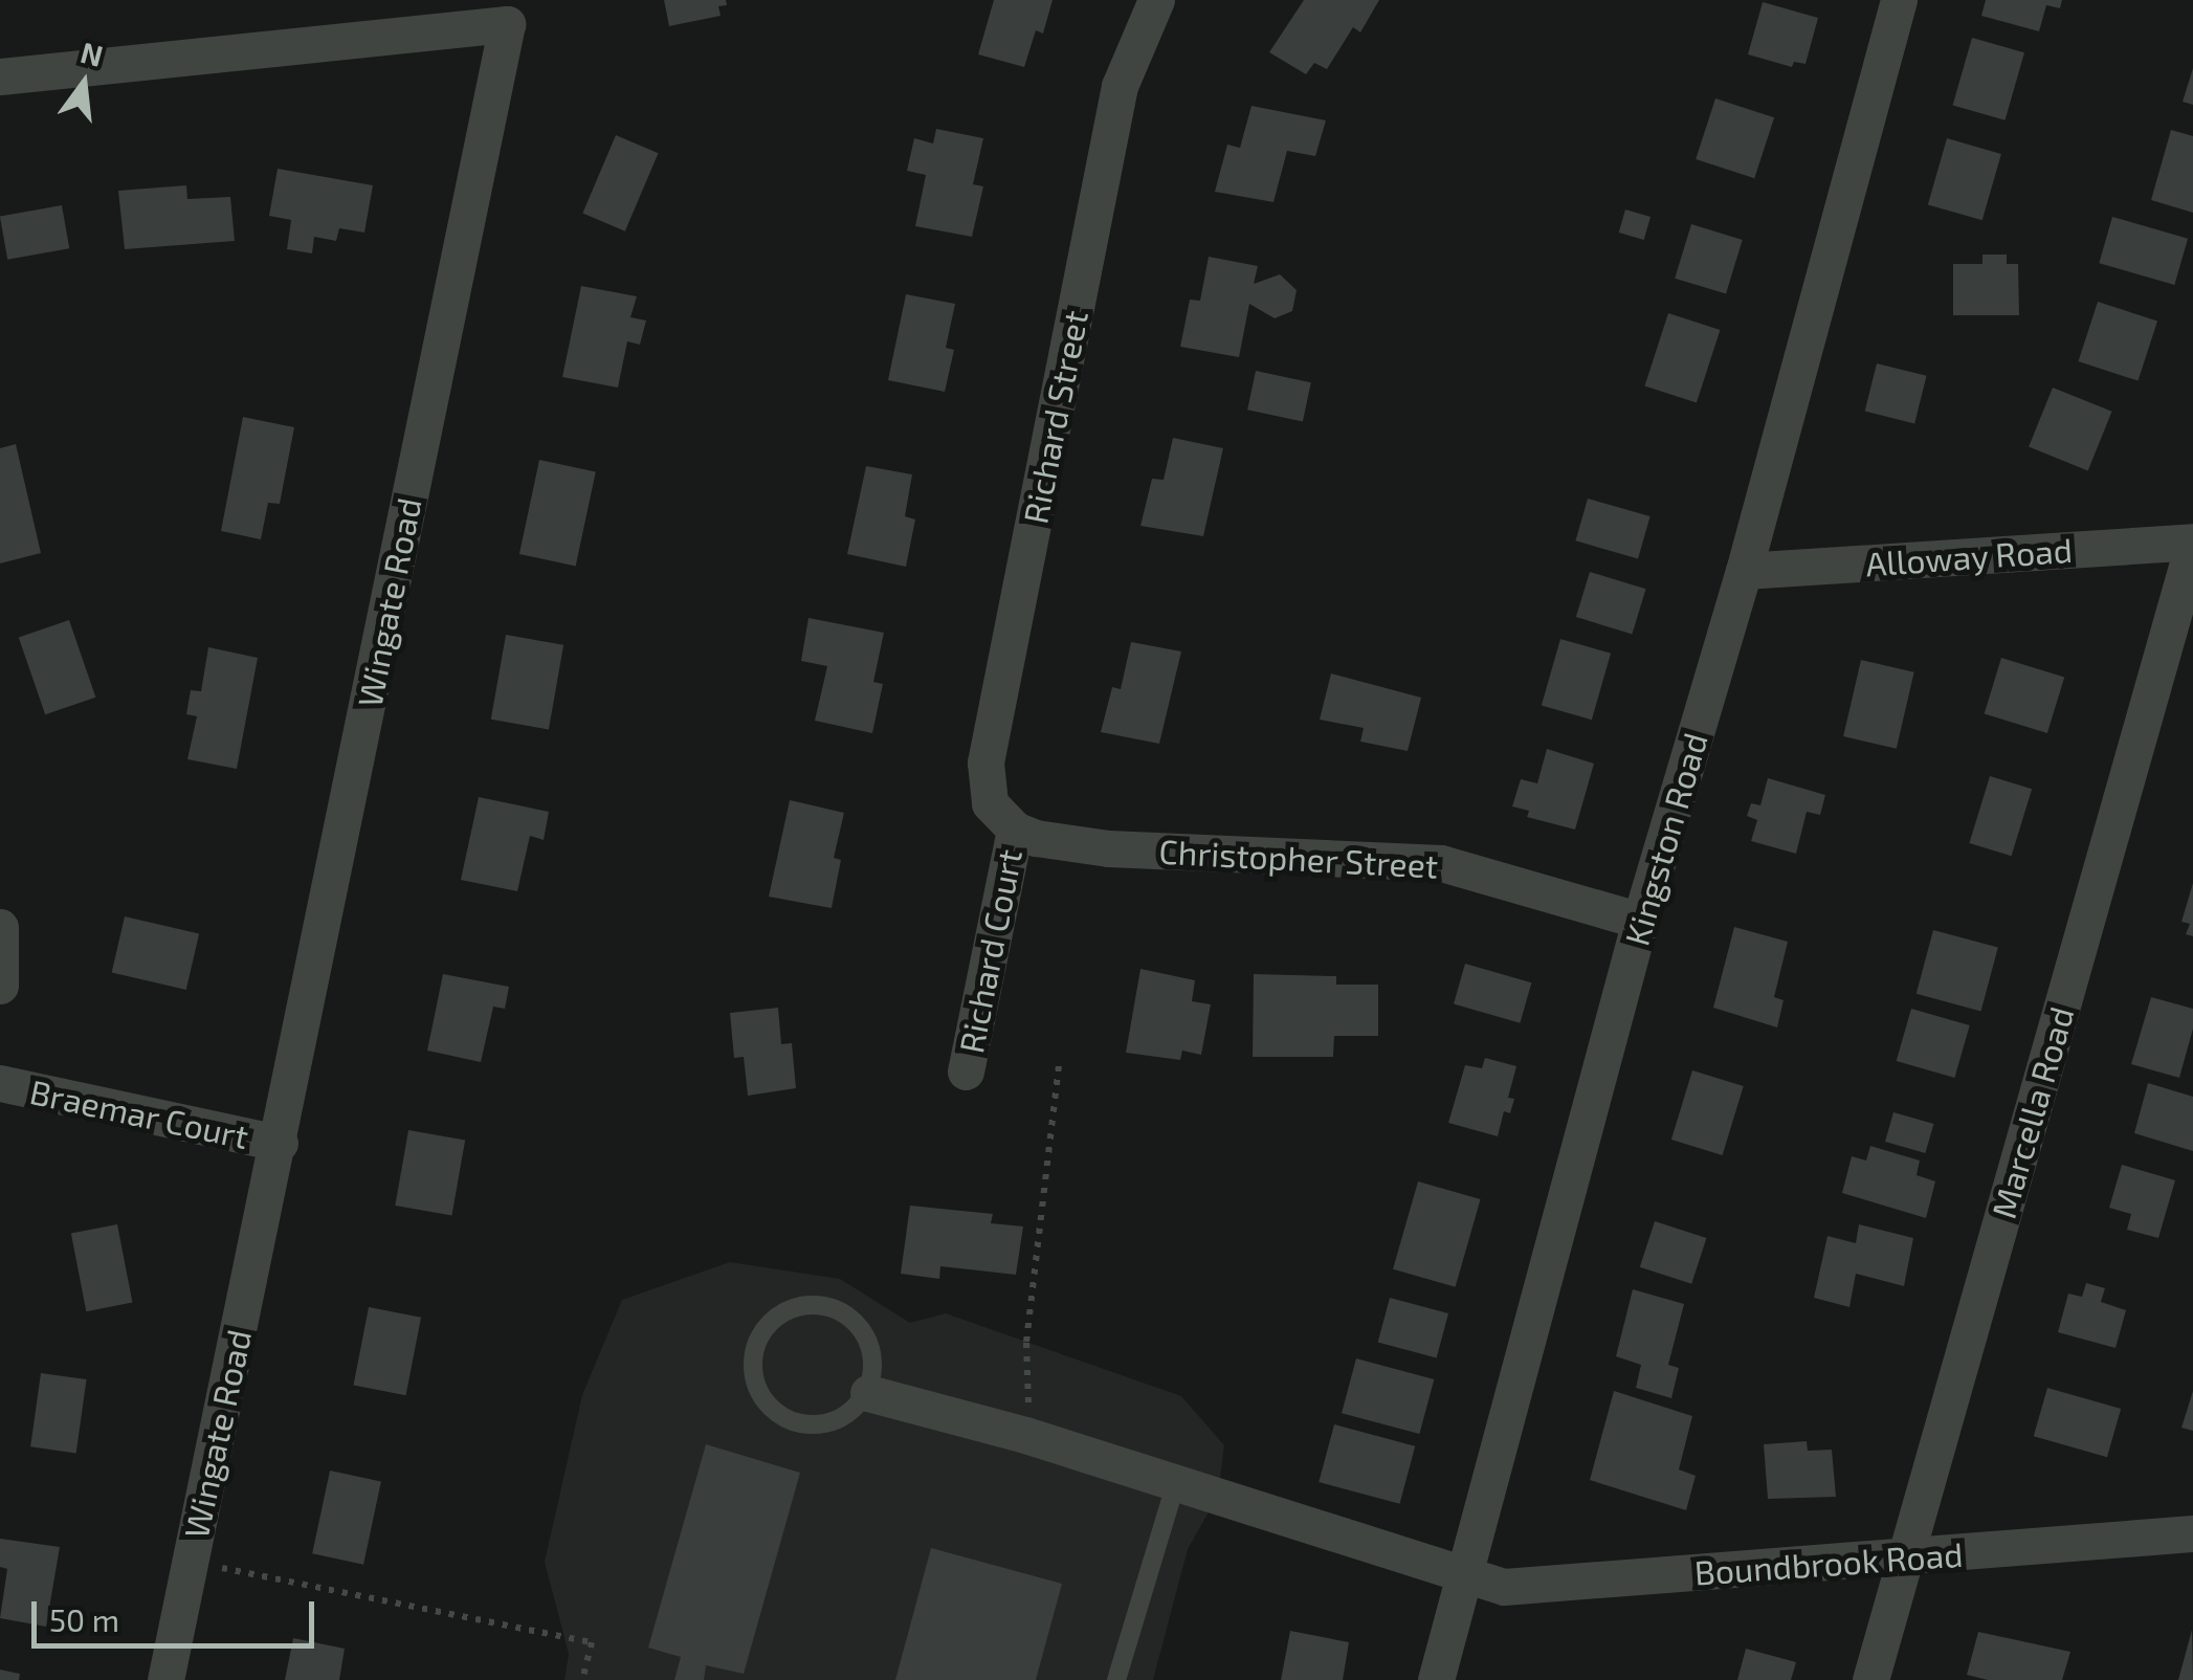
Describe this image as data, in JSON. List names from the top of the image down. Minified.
{"streets":{"street":["Richard Street","Alloway Road","Wingate Road","Kingston Road","Christopher Street","Richard Court","Marcella Road","Braemar Court","Boundbrook Road"]},"crossings":[["Richard Street","Christopher Street"],["Richard Street","Richard Court"],["Alloway Road","Kingston Road"],["Alloway Road","Marcella Road"],["Wingate Road","Braemar Court"],["Kingston Road","Christopher Street"],["Kingston Road","Boundbrook Road"],["Christopher Street","Richard Court"],["Marcella Road","Boundbrook Road"]],"scale_bar":"50 m","north":"top"}
